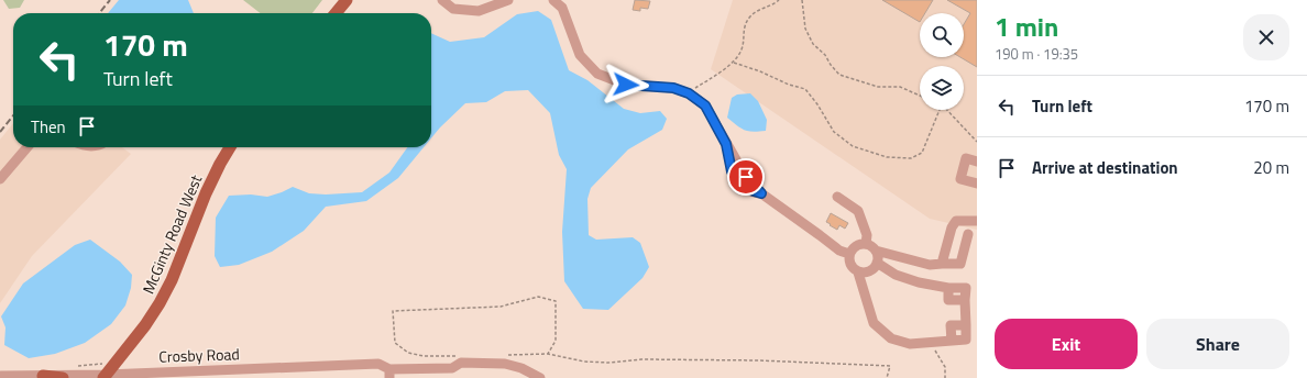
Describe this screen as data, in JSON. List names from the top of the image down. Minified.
{"streets":{"main road":["McGinty Road West"],"street":["Crosby Road"]},"crossings":[["McGinty Road West","Crosby Road"]],"page":{"heading":["1 min","190 m · 19:35"],"turn":["170 m","Turn left"],"list":[{"name":"Turn left","value":"170 m"},{"name":"Arrive at destination","value":"20 m"}],"then":"Then","buttons":["Exit","Share"]}}
